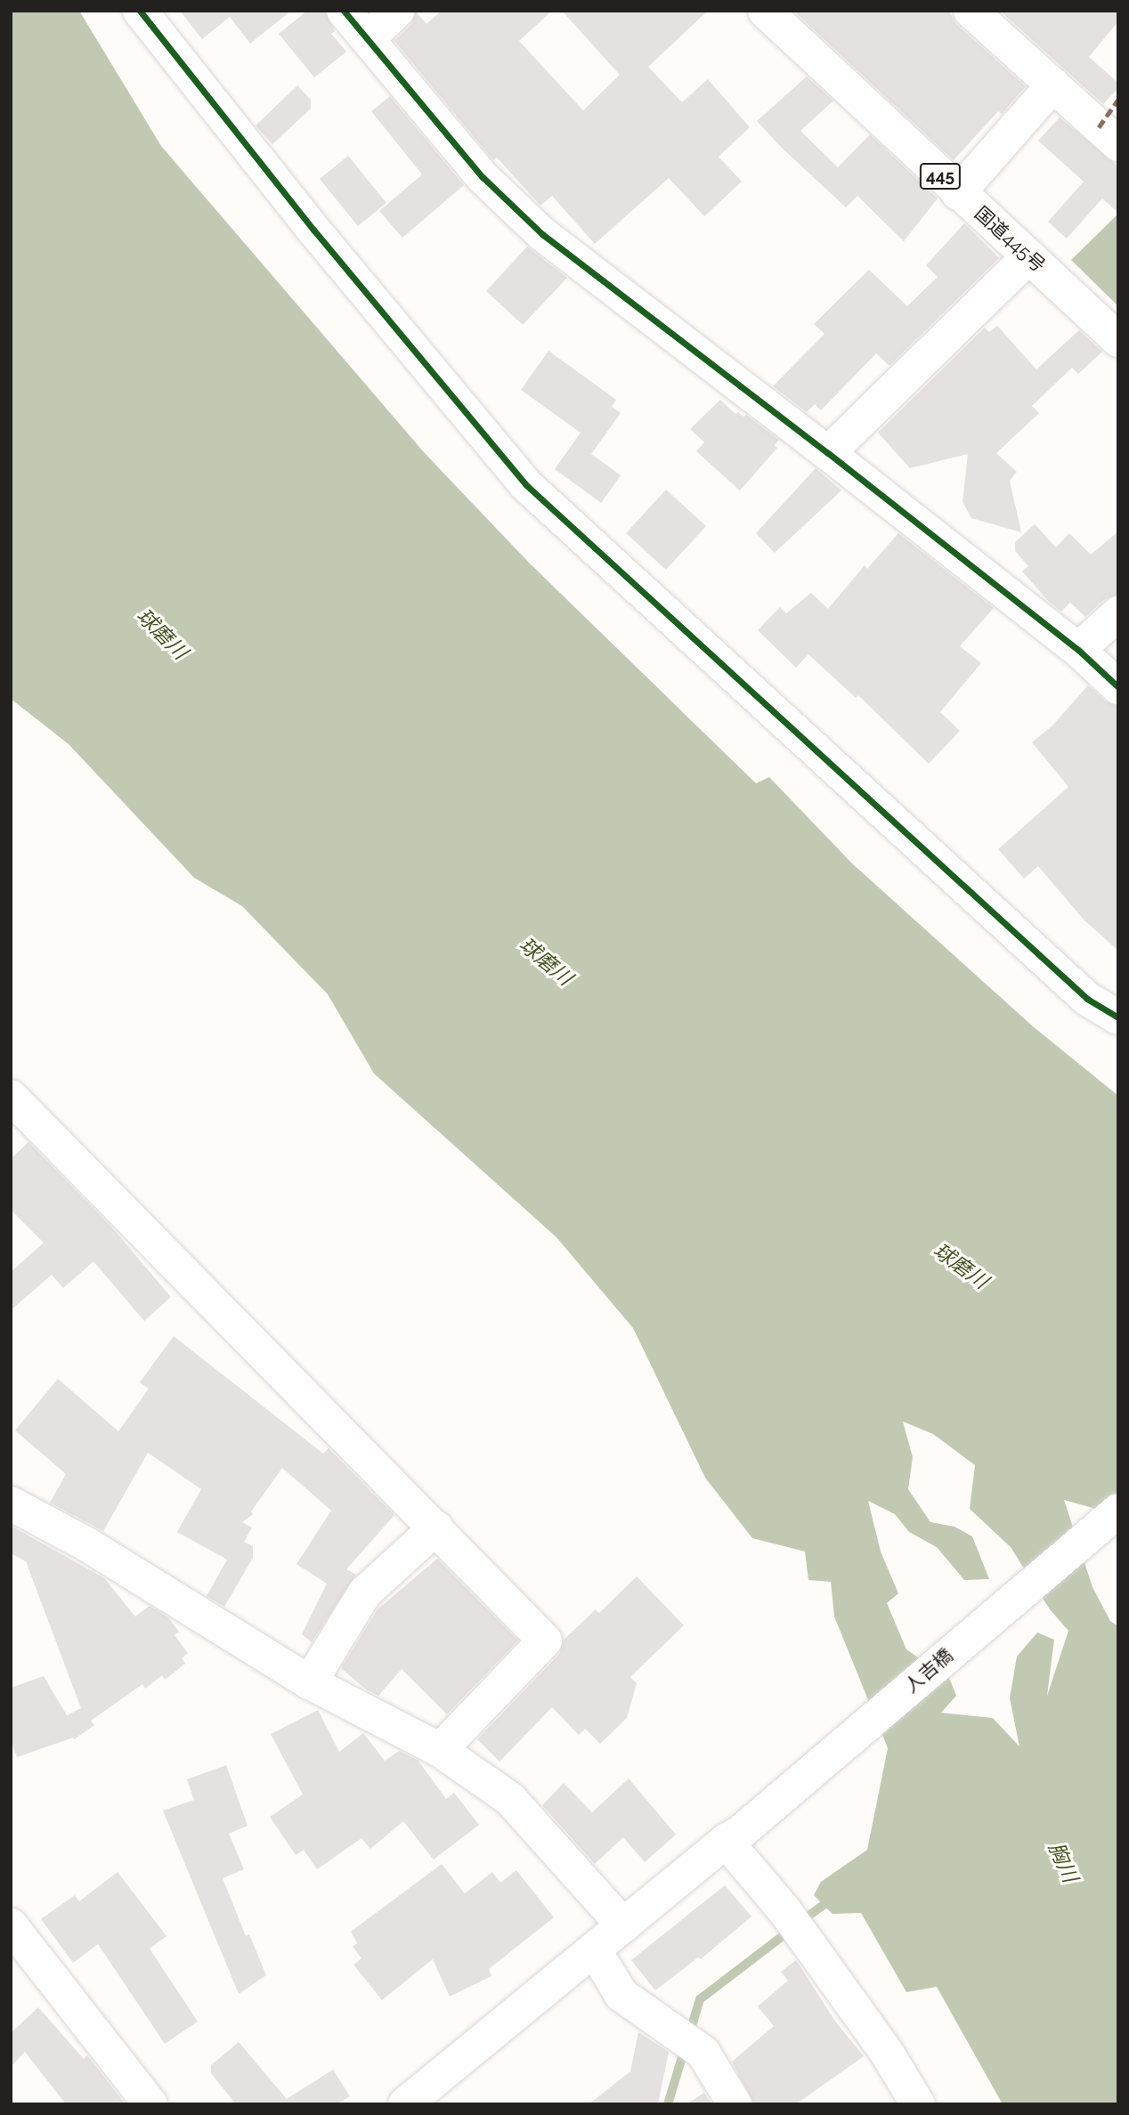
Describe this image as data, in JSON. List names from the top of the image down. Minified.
{"streets":{"main road":["445","国道445号","人吉橋"]},"water":["球磨川","胸川"]}
